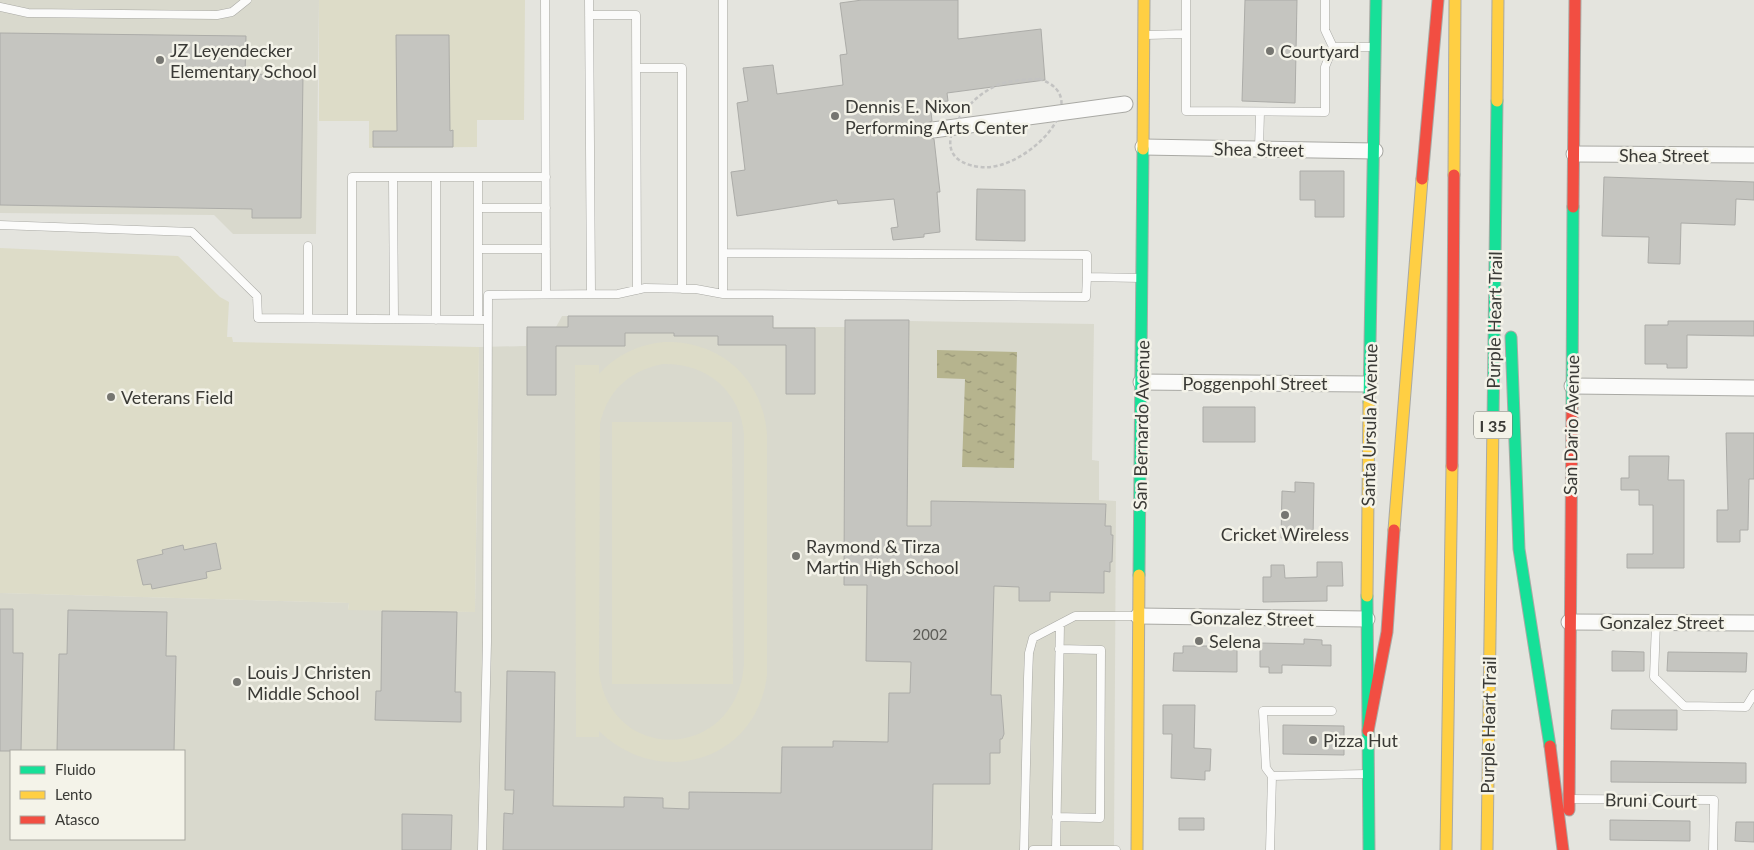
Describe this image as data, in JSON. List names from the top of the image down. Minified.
{"streets":{"main road":["Purple Heart Trail","San Bernardo Avenue","Santa Ursula Avenue","I 35","San Dario Avenue"],"street":["Shea Street","Poggenpohl Street","Gonzalez Street"],"lane":["Bruni Court"]},"crossings":[["Shea Street","San Bernardo Avenue"],["Shea Street","Santa Ursula Avenue"],["Shea Street","San Dario Avenue"],["Poggenpohl Street","San Bernardo Avenue"],["Poggenpohl Street","Santa Ursula Avenue"],["San Bernardo Avenue","Gonzalez Street"],["Santa Ursula Avenue","Gonzalez Street"],["San Dario Avenue","Gonzalez Street"],["San Dario Avenue","Bruni Court"]],"places":["Courtyard","JZ Leyendecker Elementary School","Dennis E. Nixon Performing Arts Center","Veterans Field","Cricket Wireless","Raymond & Tirza Martin High School","Selena","Louis J Christen Middle School","Pizza Hut"],"house_numbers":["2002"],"legend":["Fluido","Lento","Atasco"]}
